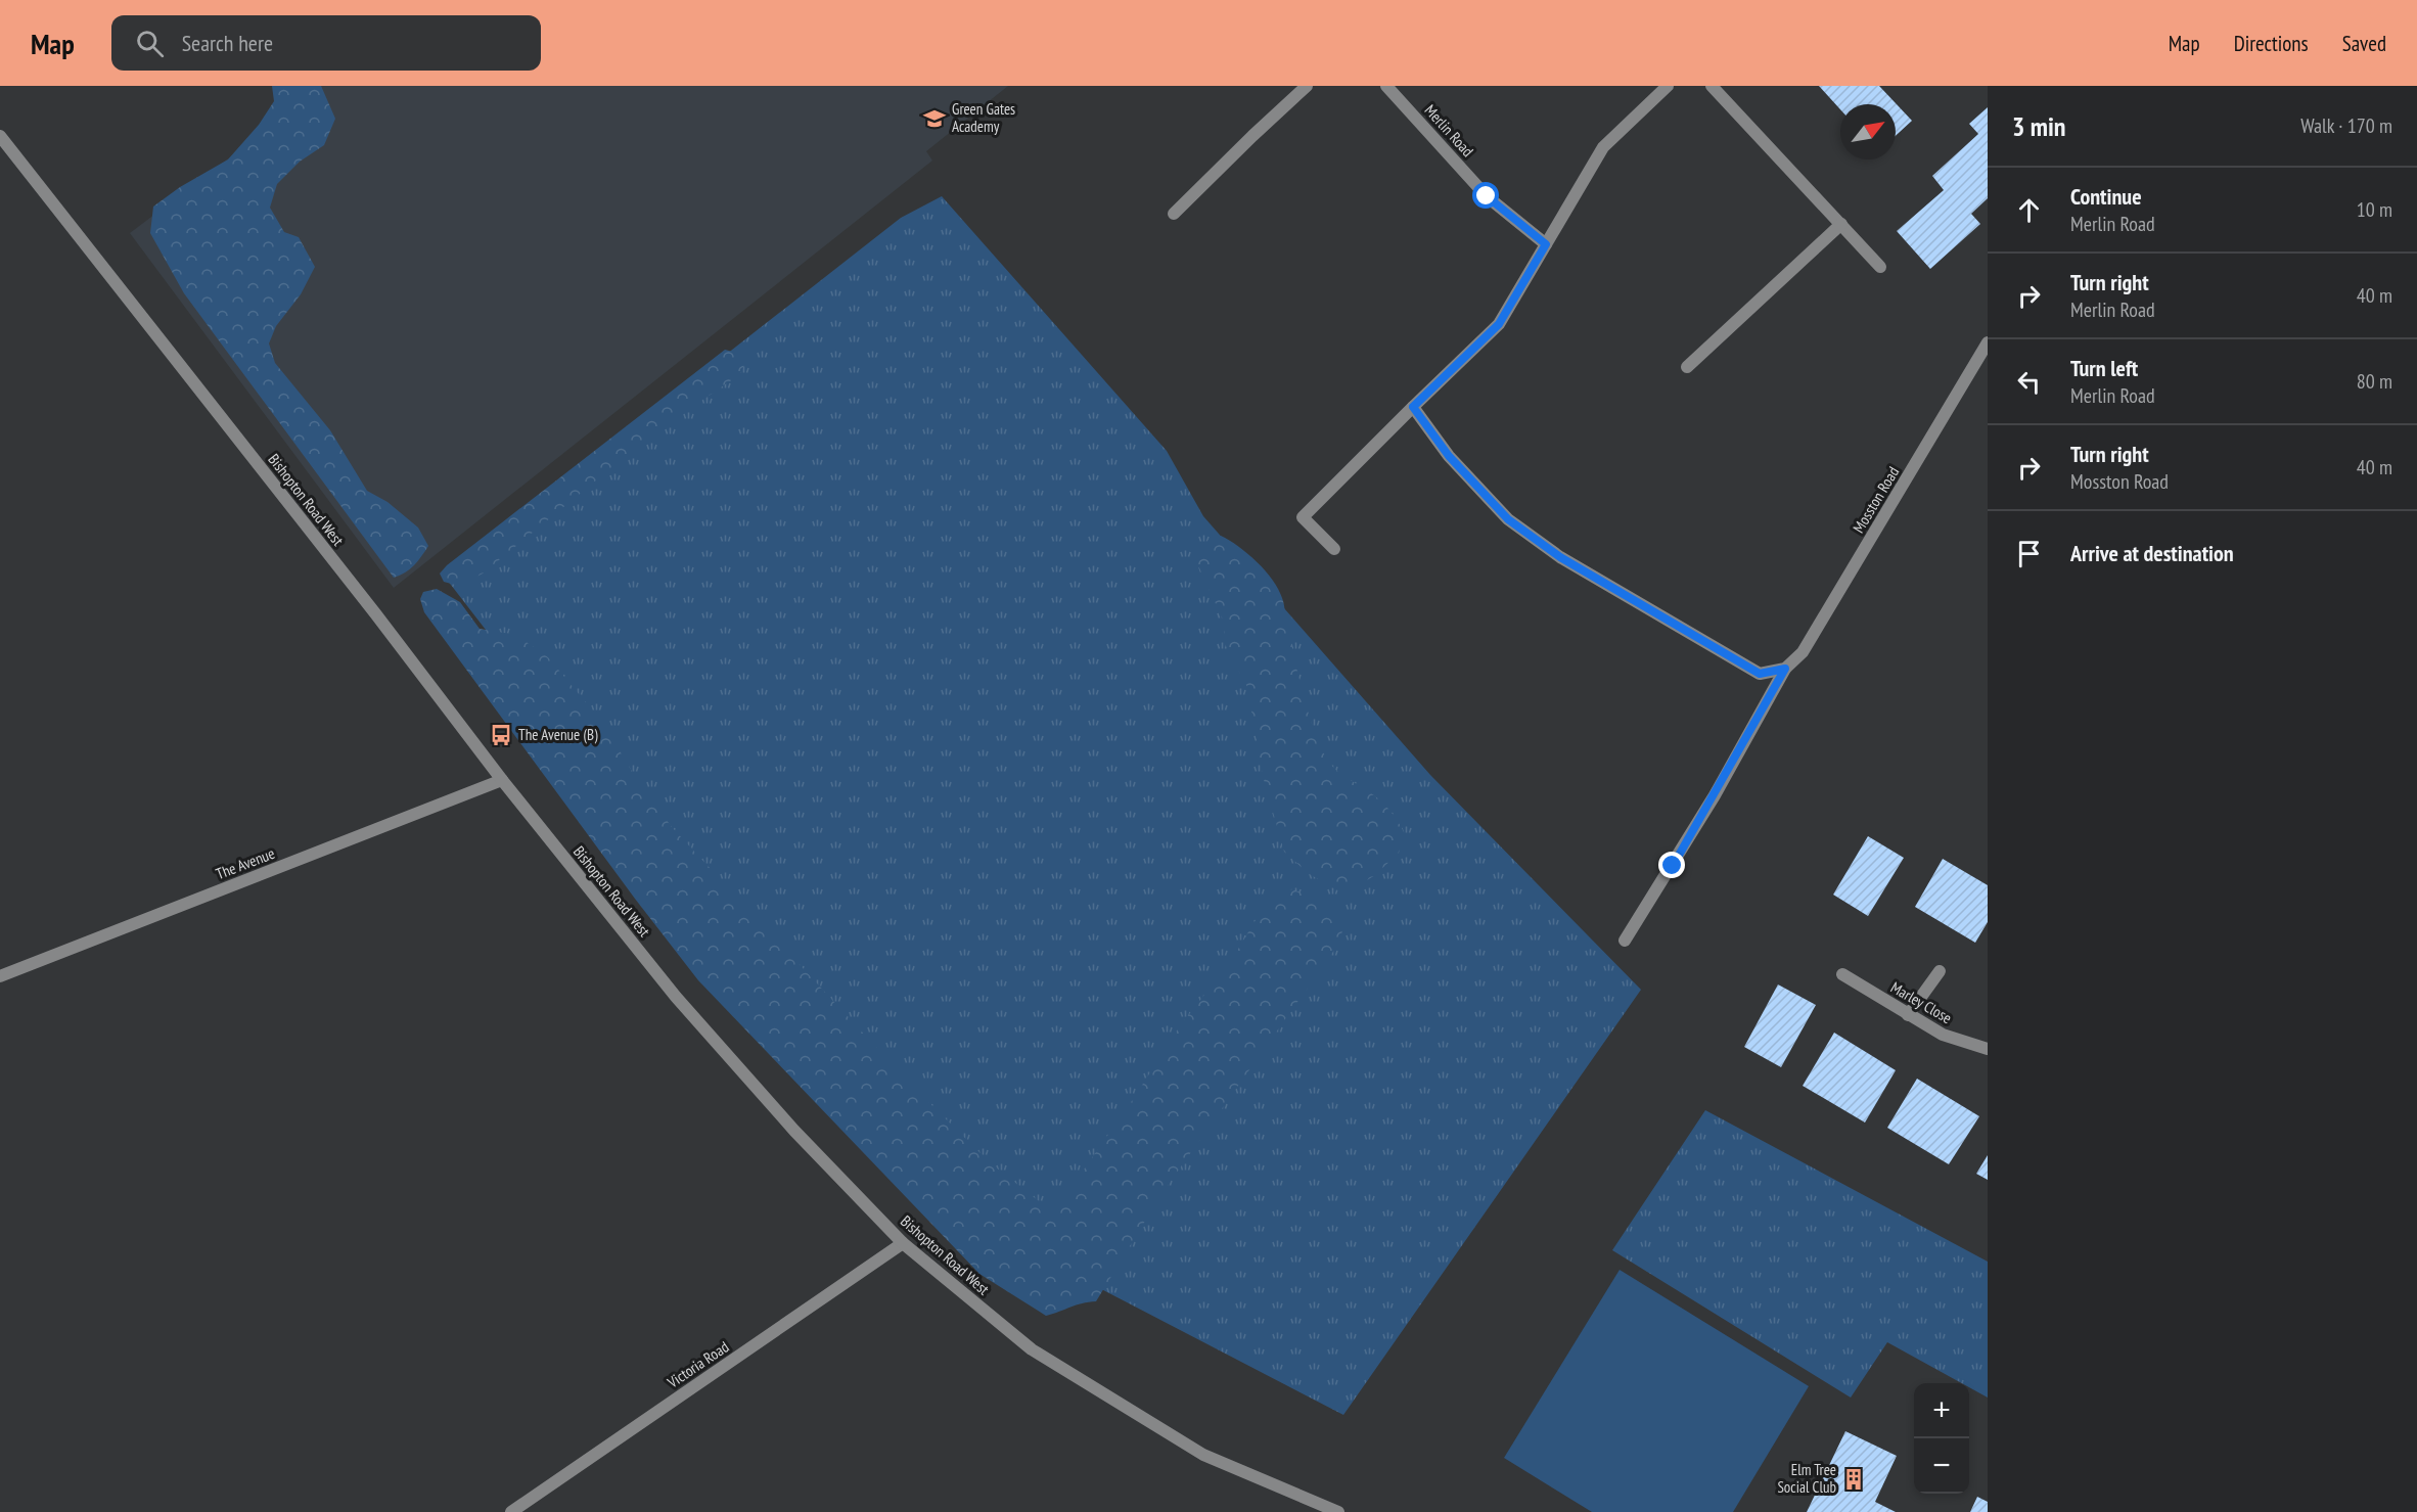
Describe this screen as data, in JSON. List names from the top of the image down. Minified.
{"streets":{"street":["Merlin Road","Bishopton Road West","Mosston Road","The Avenue","Marley Close","Victoria Road"]},"crossings":[["Bishopton Road West","The Avenue"],["Bishopton Road West","Victoria Road"]],"places":{"school or university":["Green Gates Academy"],"bus stop":["The Avenue (B)"],"building":["Elm Tree Social Club"]},"north":"top right","page":{"header":"Map","search":"Search here","nav":["Map","Directions","Saved"],"heading":["3 min","Walk · 170 m"],"list":[["Continue","Merlin Road","10 m"],["Turn right","Merlin Road","40 m"],["Turn left","Merlin Road","80 m"],["Turn right","Mosston Road","40 m"],"Arrive at destination"],"map_buttons":["+","−"]}}
